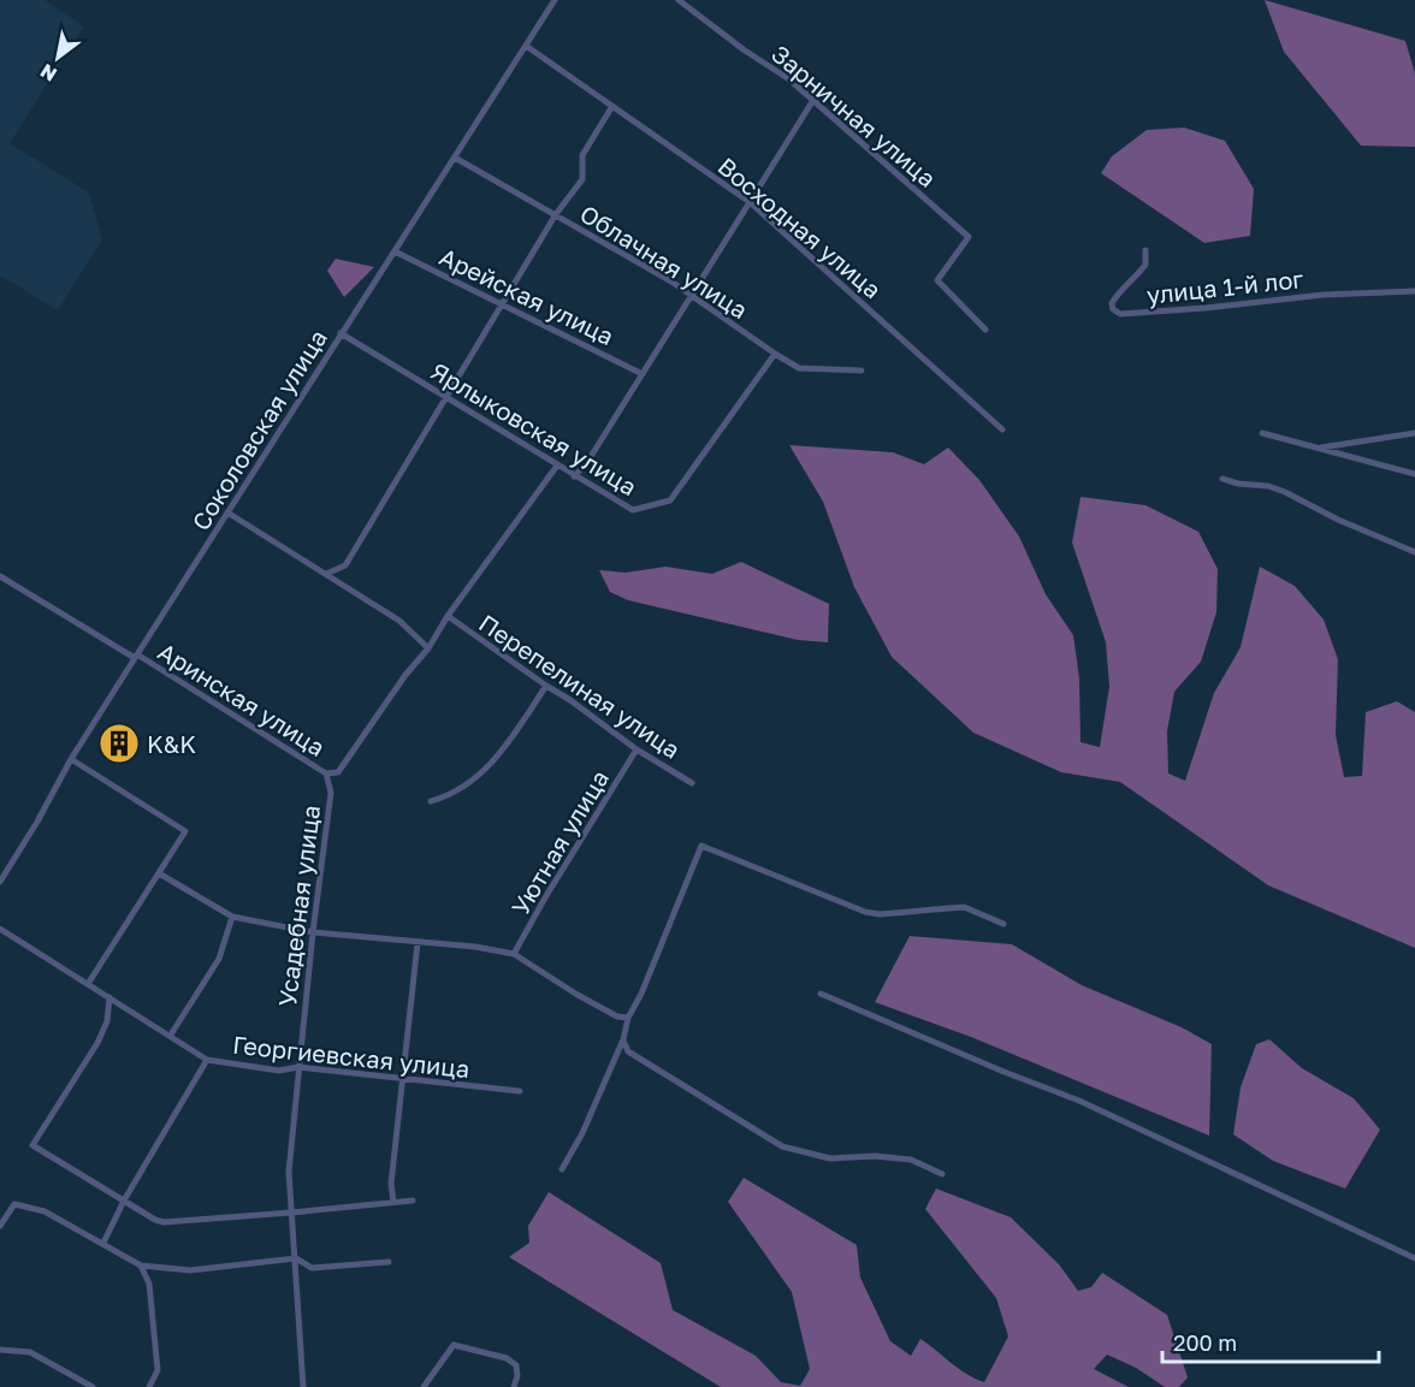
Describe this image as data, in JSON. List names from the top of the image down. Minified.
{"streets":{"street":["Зарничная улица","Восходная улица","Облачная улица","улица 1-й лог","Арейская улица","Ярлыковская улица","Соколовская улица","Перепелиная улица","Аринская улица","Уютная улица","Усадебная улица","Георгиевская улица"]},"crossings":[["Восходная улица","Соколовская улица"],["Облачная улица","Ярлыковская улица"],["Облачная улица","Соколовская улица"],["Арейская улица","Соколовская улица"],["Ярлыковская улица","Соколовская улица"],["Ярлыковская улица","Усадебная улица"],["Соколовская улица","Аринская улица"],["Перепелиная улица","Уютная улица"],["Перепелиная улица","Усадебная улица"],["Аринская улица","Усадебная улица"],["Усадебная улица","Георгиевская улица"]],"places":{"building":["K&K"]},"scale_bar":"200 m","north":"bottom left"}
